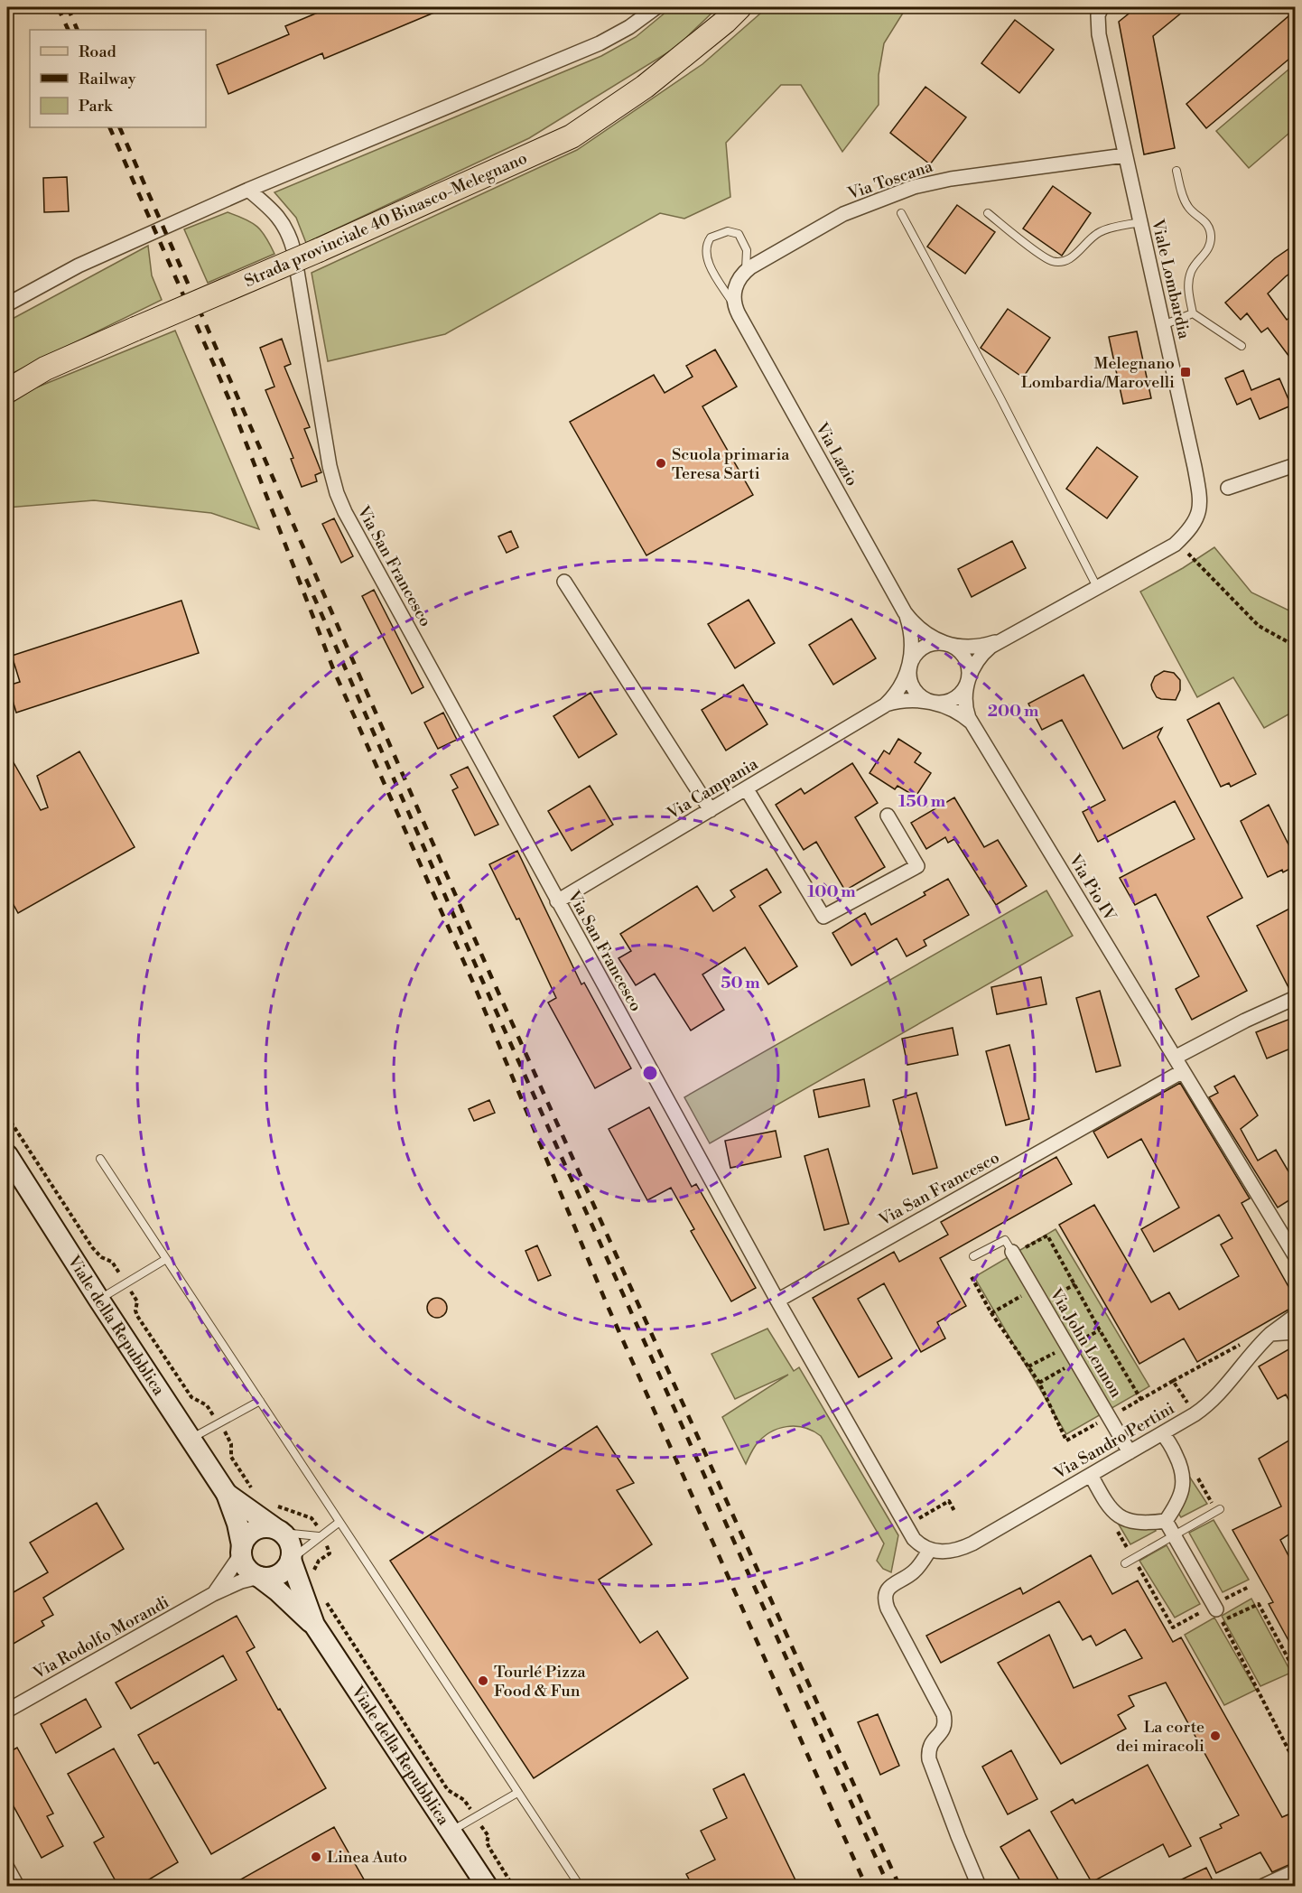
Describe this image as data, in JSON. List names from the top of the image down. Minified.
{"streets":{"main road":["Strada provinciale 40 Binasco-Melegnano"],"street":["Via Toscana","Viale Lombardia","Via Lazio","Via San Francesco","Via Campania","Via Pio IV","Viale della Repubblica","Via John Lennon","Via Sandro Pertini","Via Rodolfo Morandi"]},"crossings":[["Via Toscana","Viale Lombardia"],["Via Toscana","Via Lazio"],["Viale Lombardia","Via Lazio"],["Viale Lombardia","Via Campania"],["Viale Lombardia","Via Pio IV"],["Via Lazio","Via Campania"],["Via Lazio","Via Pio IV"],["Via San Francesco","Via Campania"],["Via San Francesco","Via Pio IV"],["Via Campania","Via Pio IV"],["Viale della Repubblica","Via Rodolfo Morandi"],["Via John Lennon","Via Sandro Pertini"]],"places":{"transit":["Melegnano Lombardia/Marovelli"],"other":["Scuola primaria Teresa Sarti","Tourlé Pizza Food & Fun","La corte dei miracoli","Linea Auto"]},"legend":["Road","Railway","Park"],"rings":["200 m","150 m","100 m","50 m"]}
